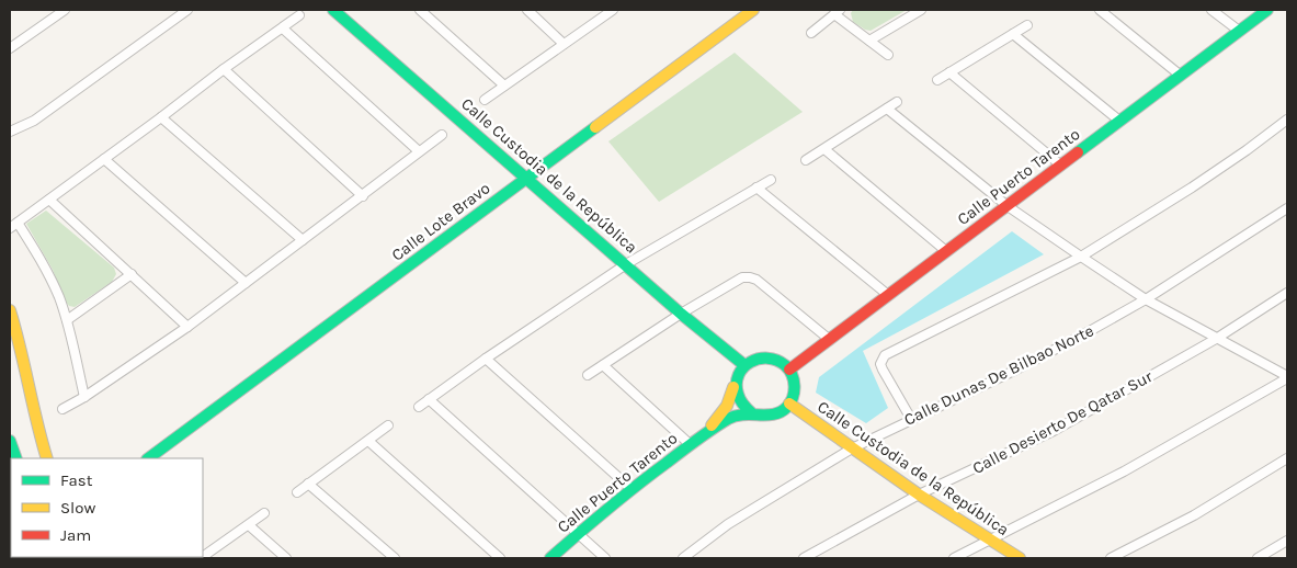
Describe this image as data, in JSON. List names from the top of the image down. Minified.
{"streets":{"main road":["Calle Custodia de la República","Calle Puerto Tarento","Calle Lote Bravo"],"street":["Calle Dunas De Bilbao Norte","Calle Desierto De Qatar Sur"]},"crossings":[["Calle Custodia de la República","Calle Puerto Tarento"],["Calle Custodia de la República","Calle Lote Bravo"],["Calle Custodia de la República","Calle Dunas De Bilbao Norte"],["Calle Custodia de la República","Calle Desierto De Qatar Sur"]],"legend":["Fast","Slow","Jam"]}
